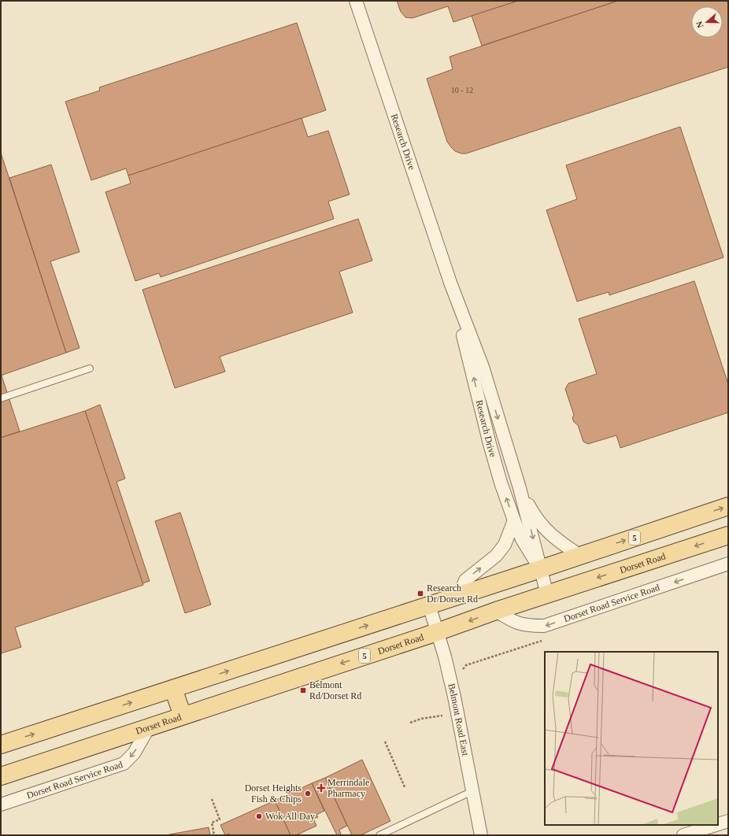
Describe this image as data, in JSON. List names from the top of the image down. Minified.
{"streets":{"main road":["5","Dorset Road"],"street":["Research Drive","Dorset Road Service Road","Belmont Road East"]},"crossings":[["Research Drive","5"],["Research Drive","Dorset Road"],["5","Belmont Road East"],["Dorset Road","Dorset Road Service Road"],["Dorset Road","Belmont Road East"]],"one_way":["Dorset Road Service Road"],"places":{"transit":["Research Dr/Dorset Rd","Belmont Rd/Dorset Rd"],"health":["Merrindale Pharmacy"],"other":["Dorset Heights Fish & Chips","Wok All Day"]},"house_numbers":["10 - 12"],"north":"left"}
